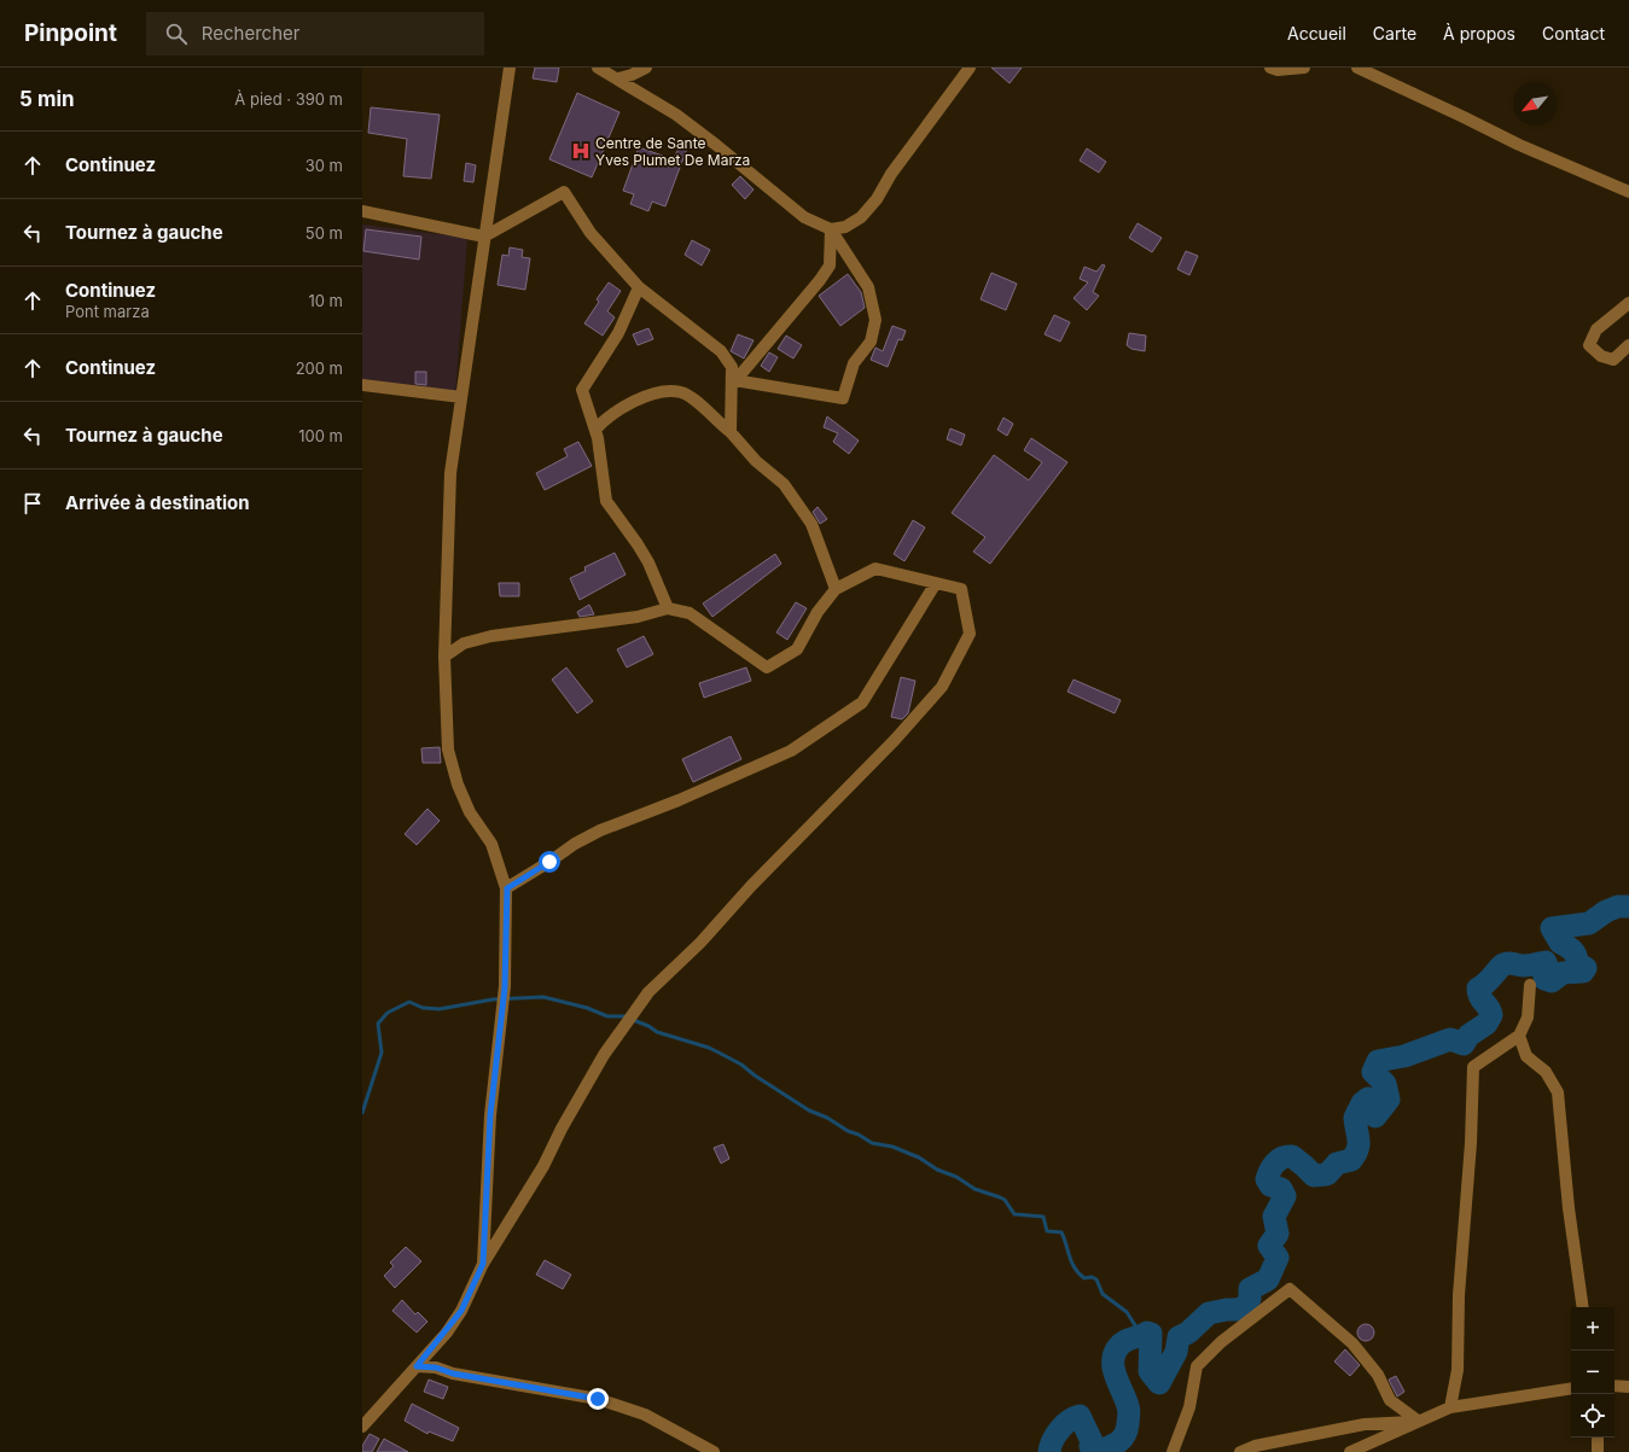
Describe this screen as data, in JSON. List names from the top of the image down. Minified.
{"places":{"hospital":["Centre de Sante Yves Plumet De Marza"]},"north":"bottom left","page":{"header":"Pinpoint","search":"Rechercher","nav":["Accueil","Carte","À propos","Contact"],"heading":["5 min","À pied · 390 m"],"list":[["Continuez","30 m"],["Tournez à gauche","50 m"],["Continuez","Pont marza","10 m"],["Continuez","200 m"],["Tournez à gauche","100 m"],"Arrivée à destination"],"map_buttons":["+","−"]}}
